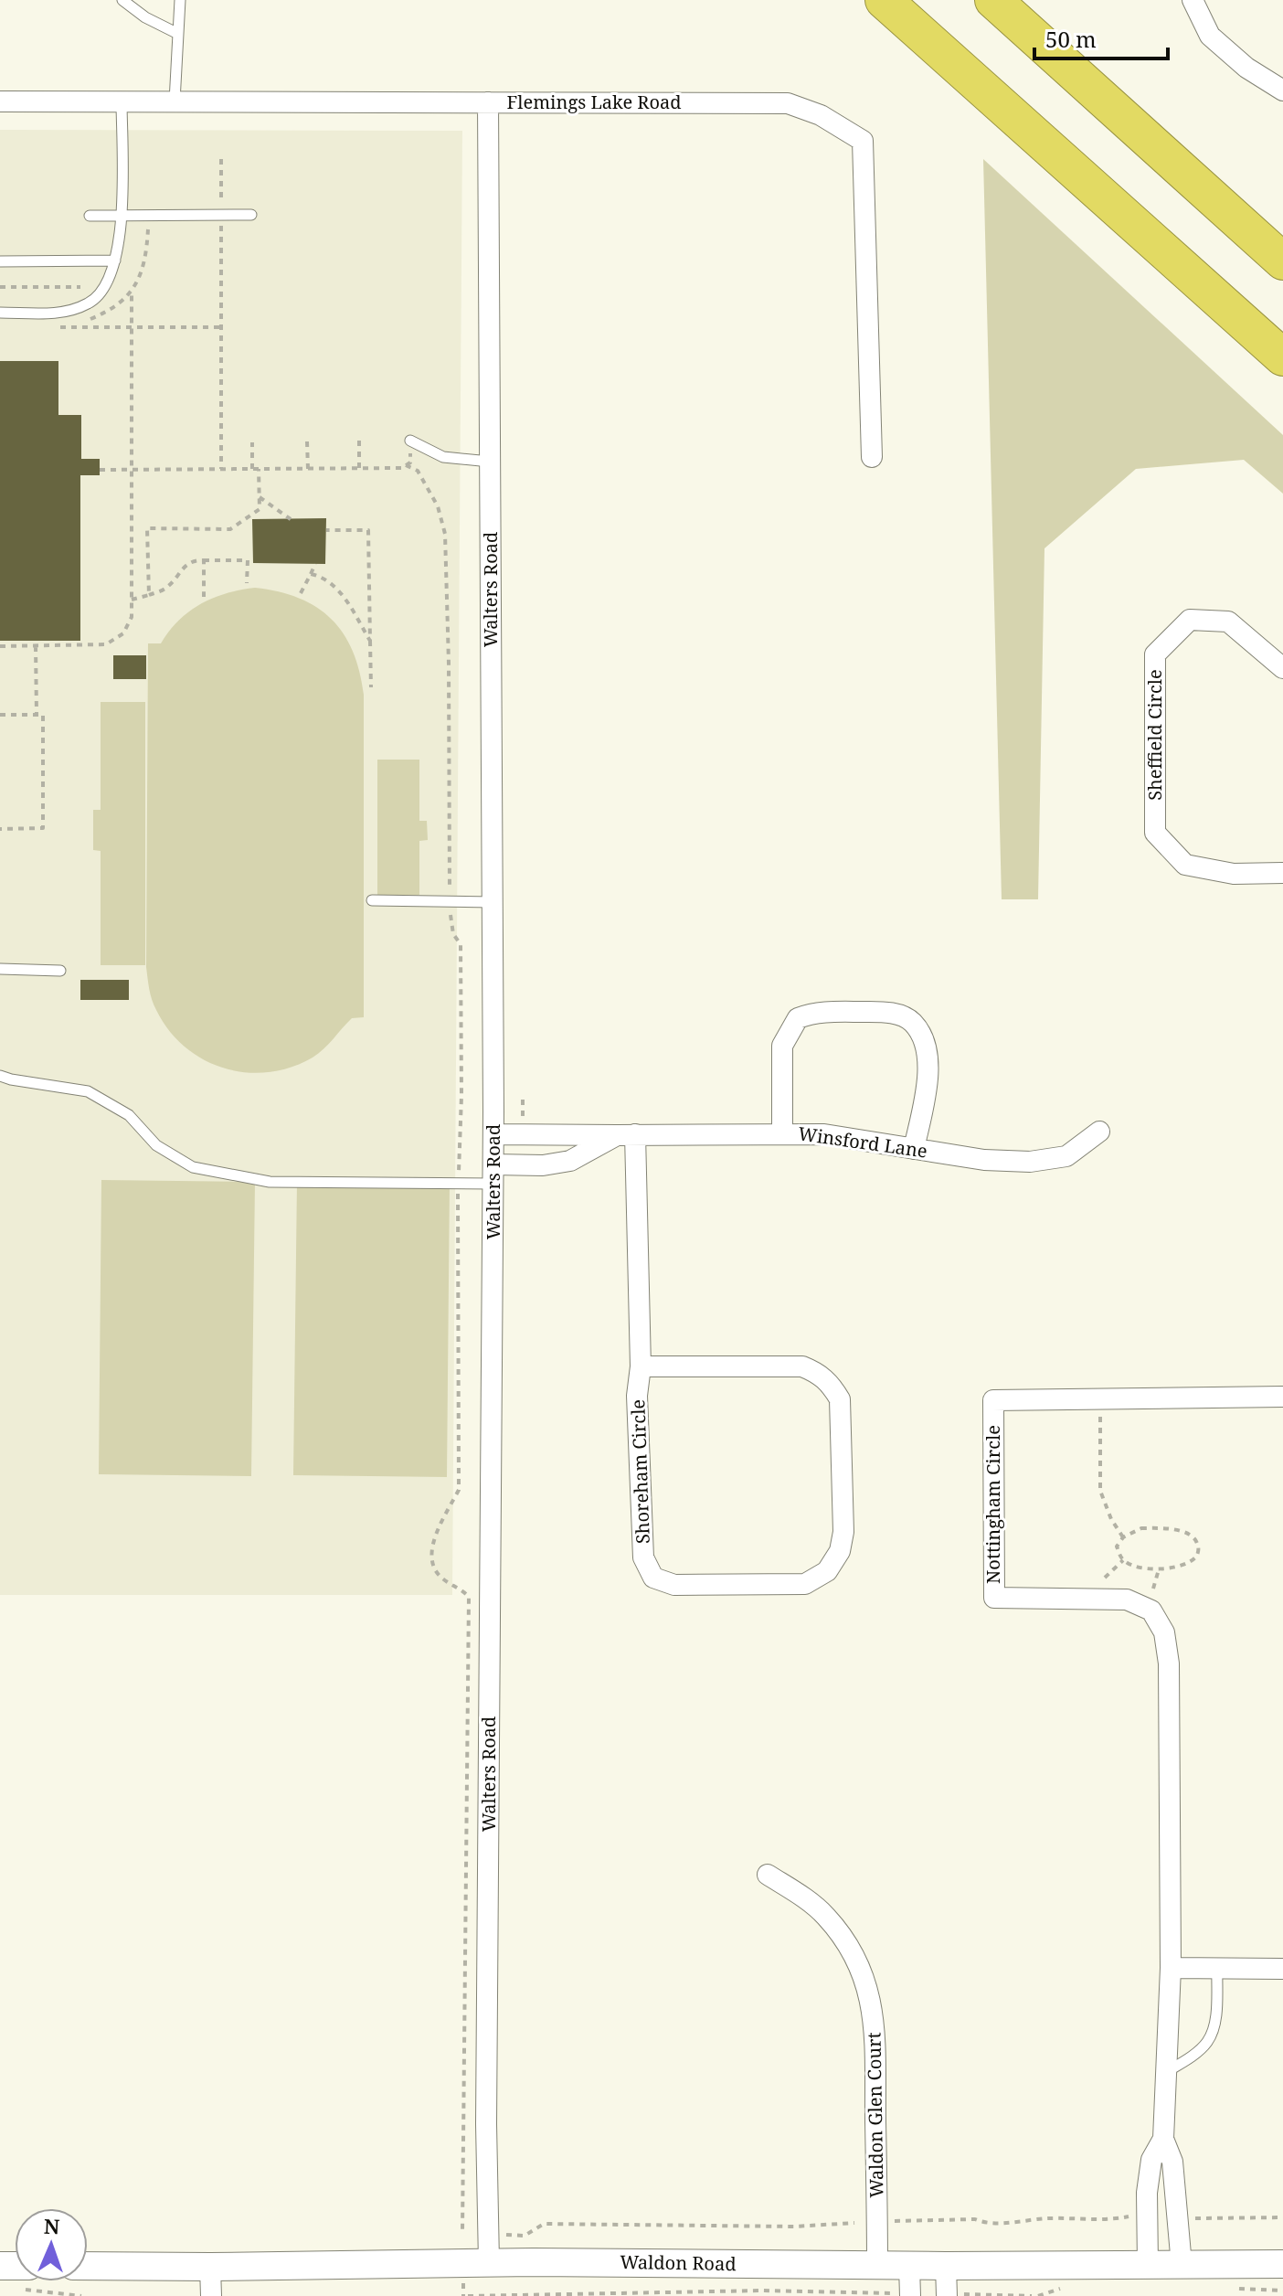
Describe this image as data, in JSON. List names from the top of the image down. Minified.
{"streets":{"street":["Flemings Lake Road","Walters Road","Sheffield Circle","Winsford Lane","Shoreham Circle","Nottingham Circle","Waldon Glen Court","Waldon Road"]},"crossings":[["Flemings Lake Road","Walters Road"],["Walters Road","Winsford Lane"],["Walters Road","Waldon Road"],["Winsford Lane","Shoreham Circle"],["Nottingham Circle","Waldon Road"],["Waldon Glen Court","Waldon Road"]],"scale_bar":"50 m","north":"top"}
